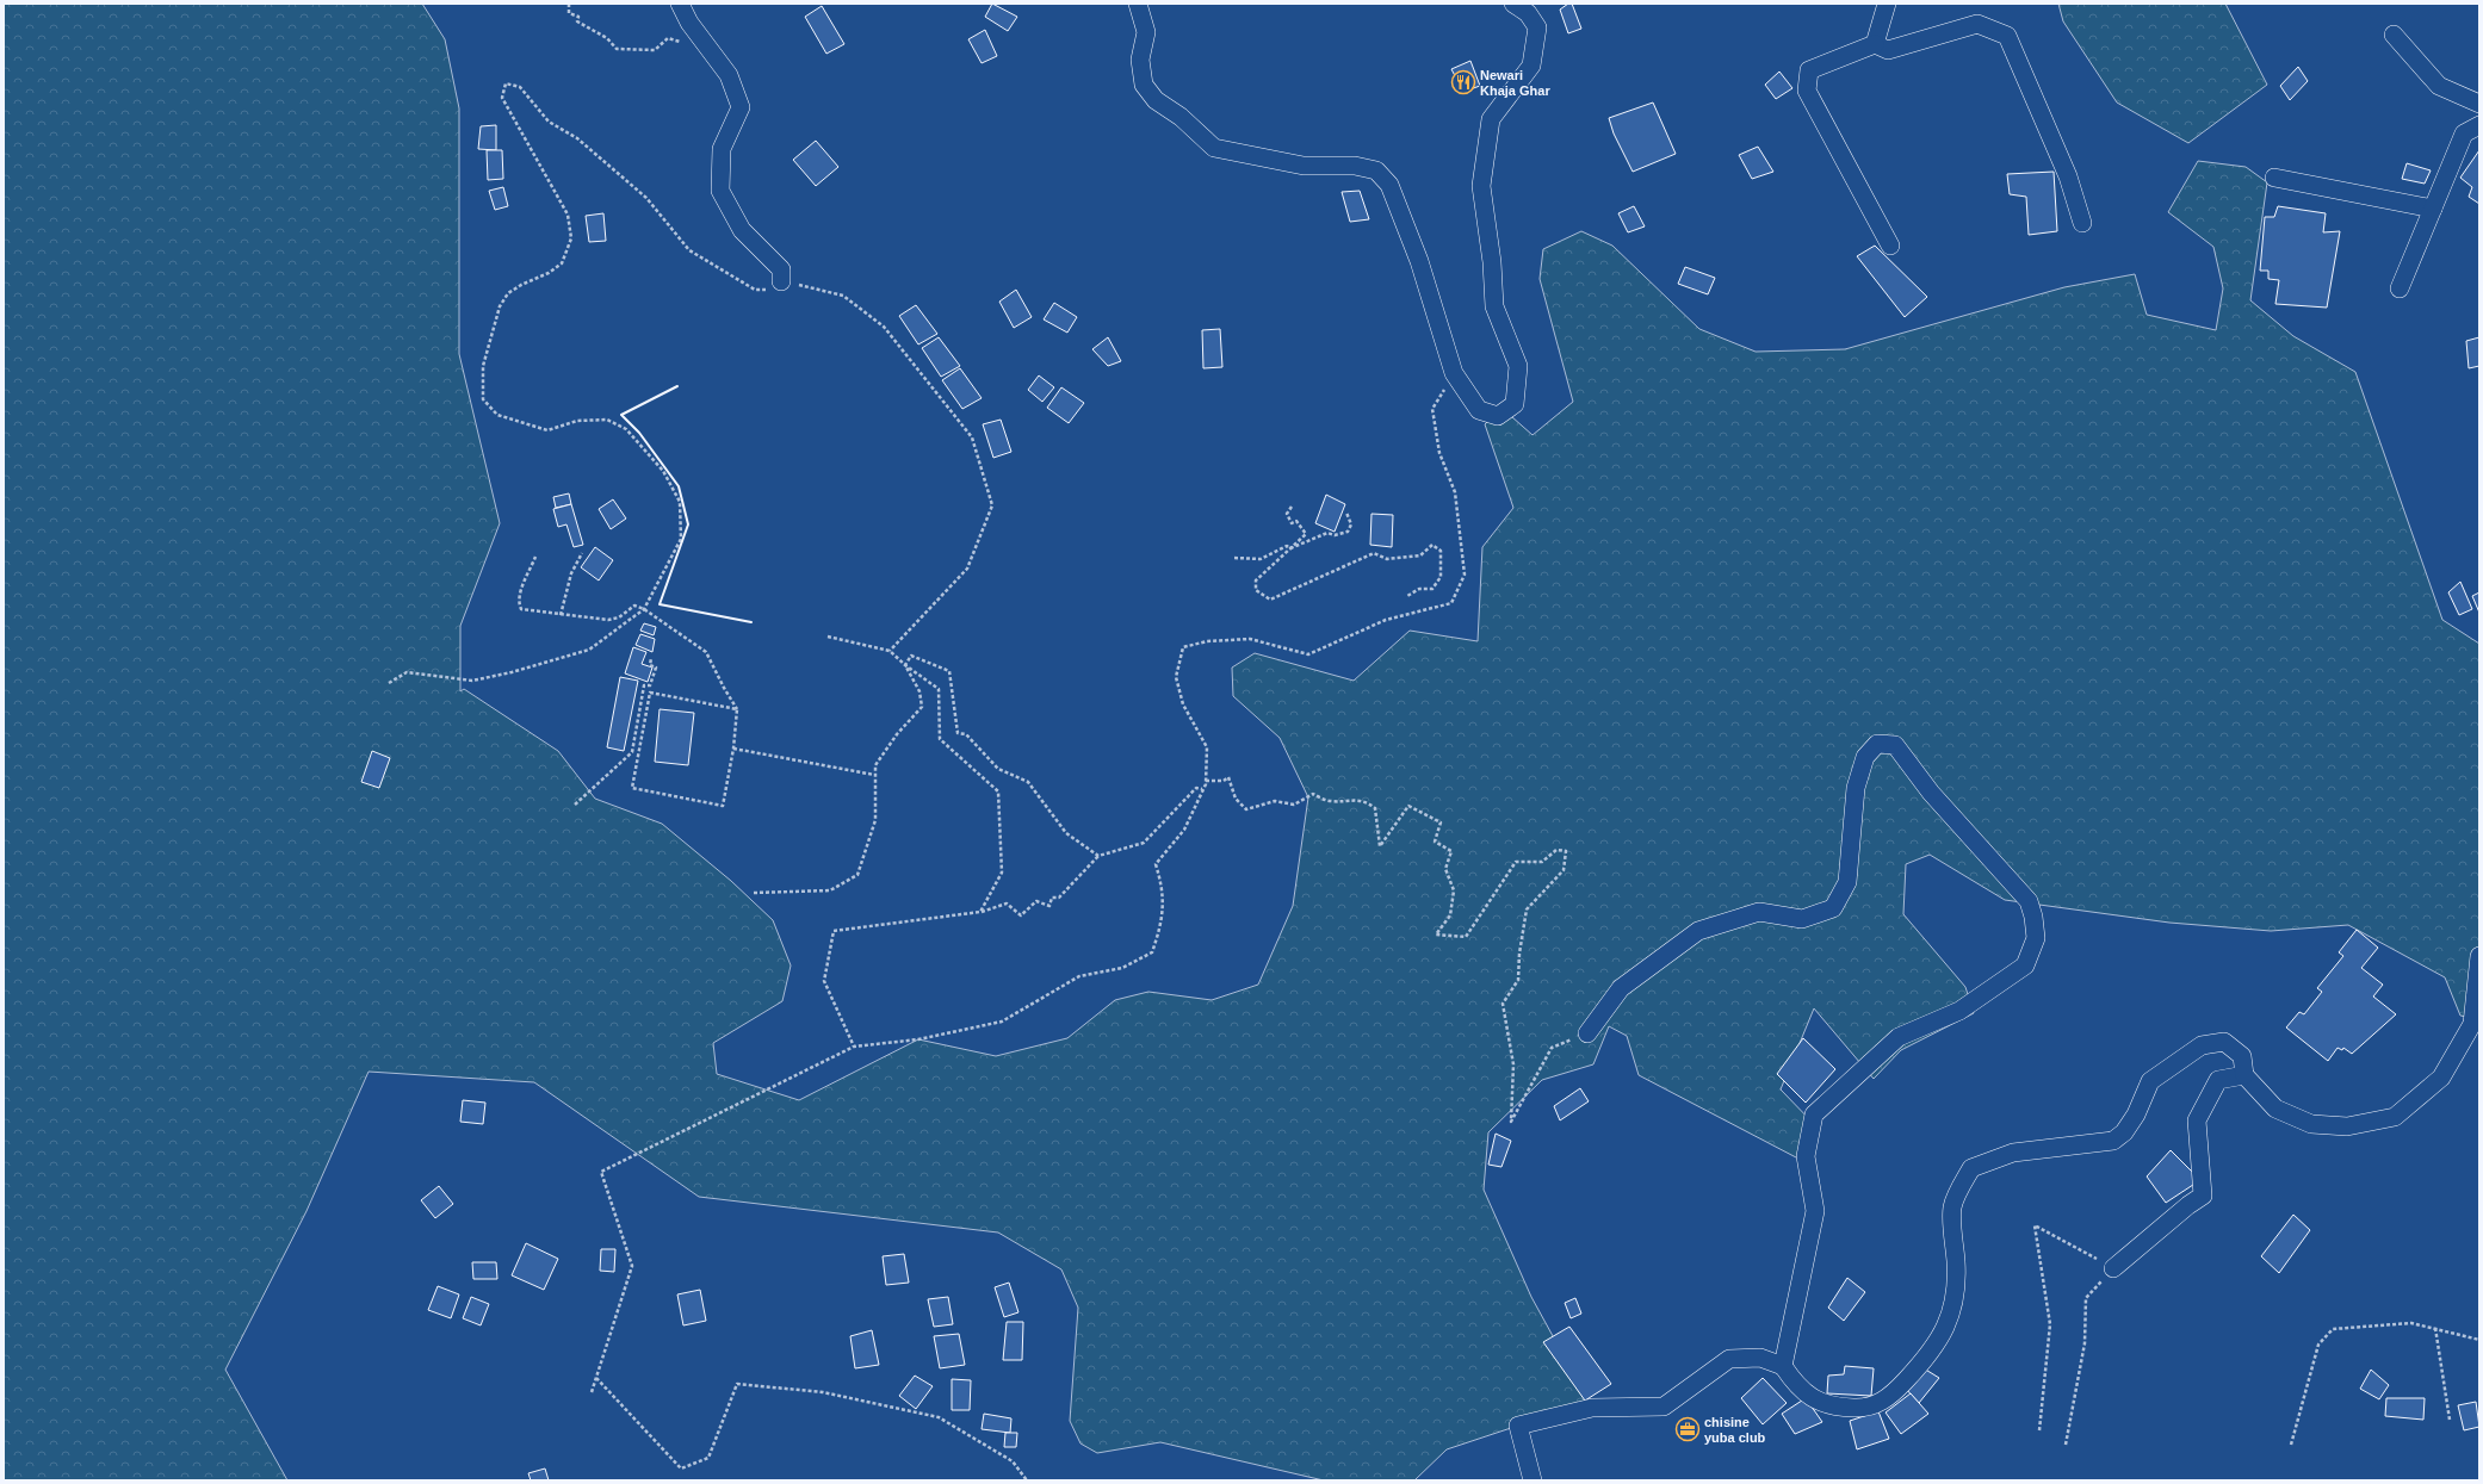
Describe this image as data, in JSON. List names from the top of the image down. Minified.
{"places":{"restaurant":["Newari Khaja Ghar"],"office":["chisine yuba club"]}}
